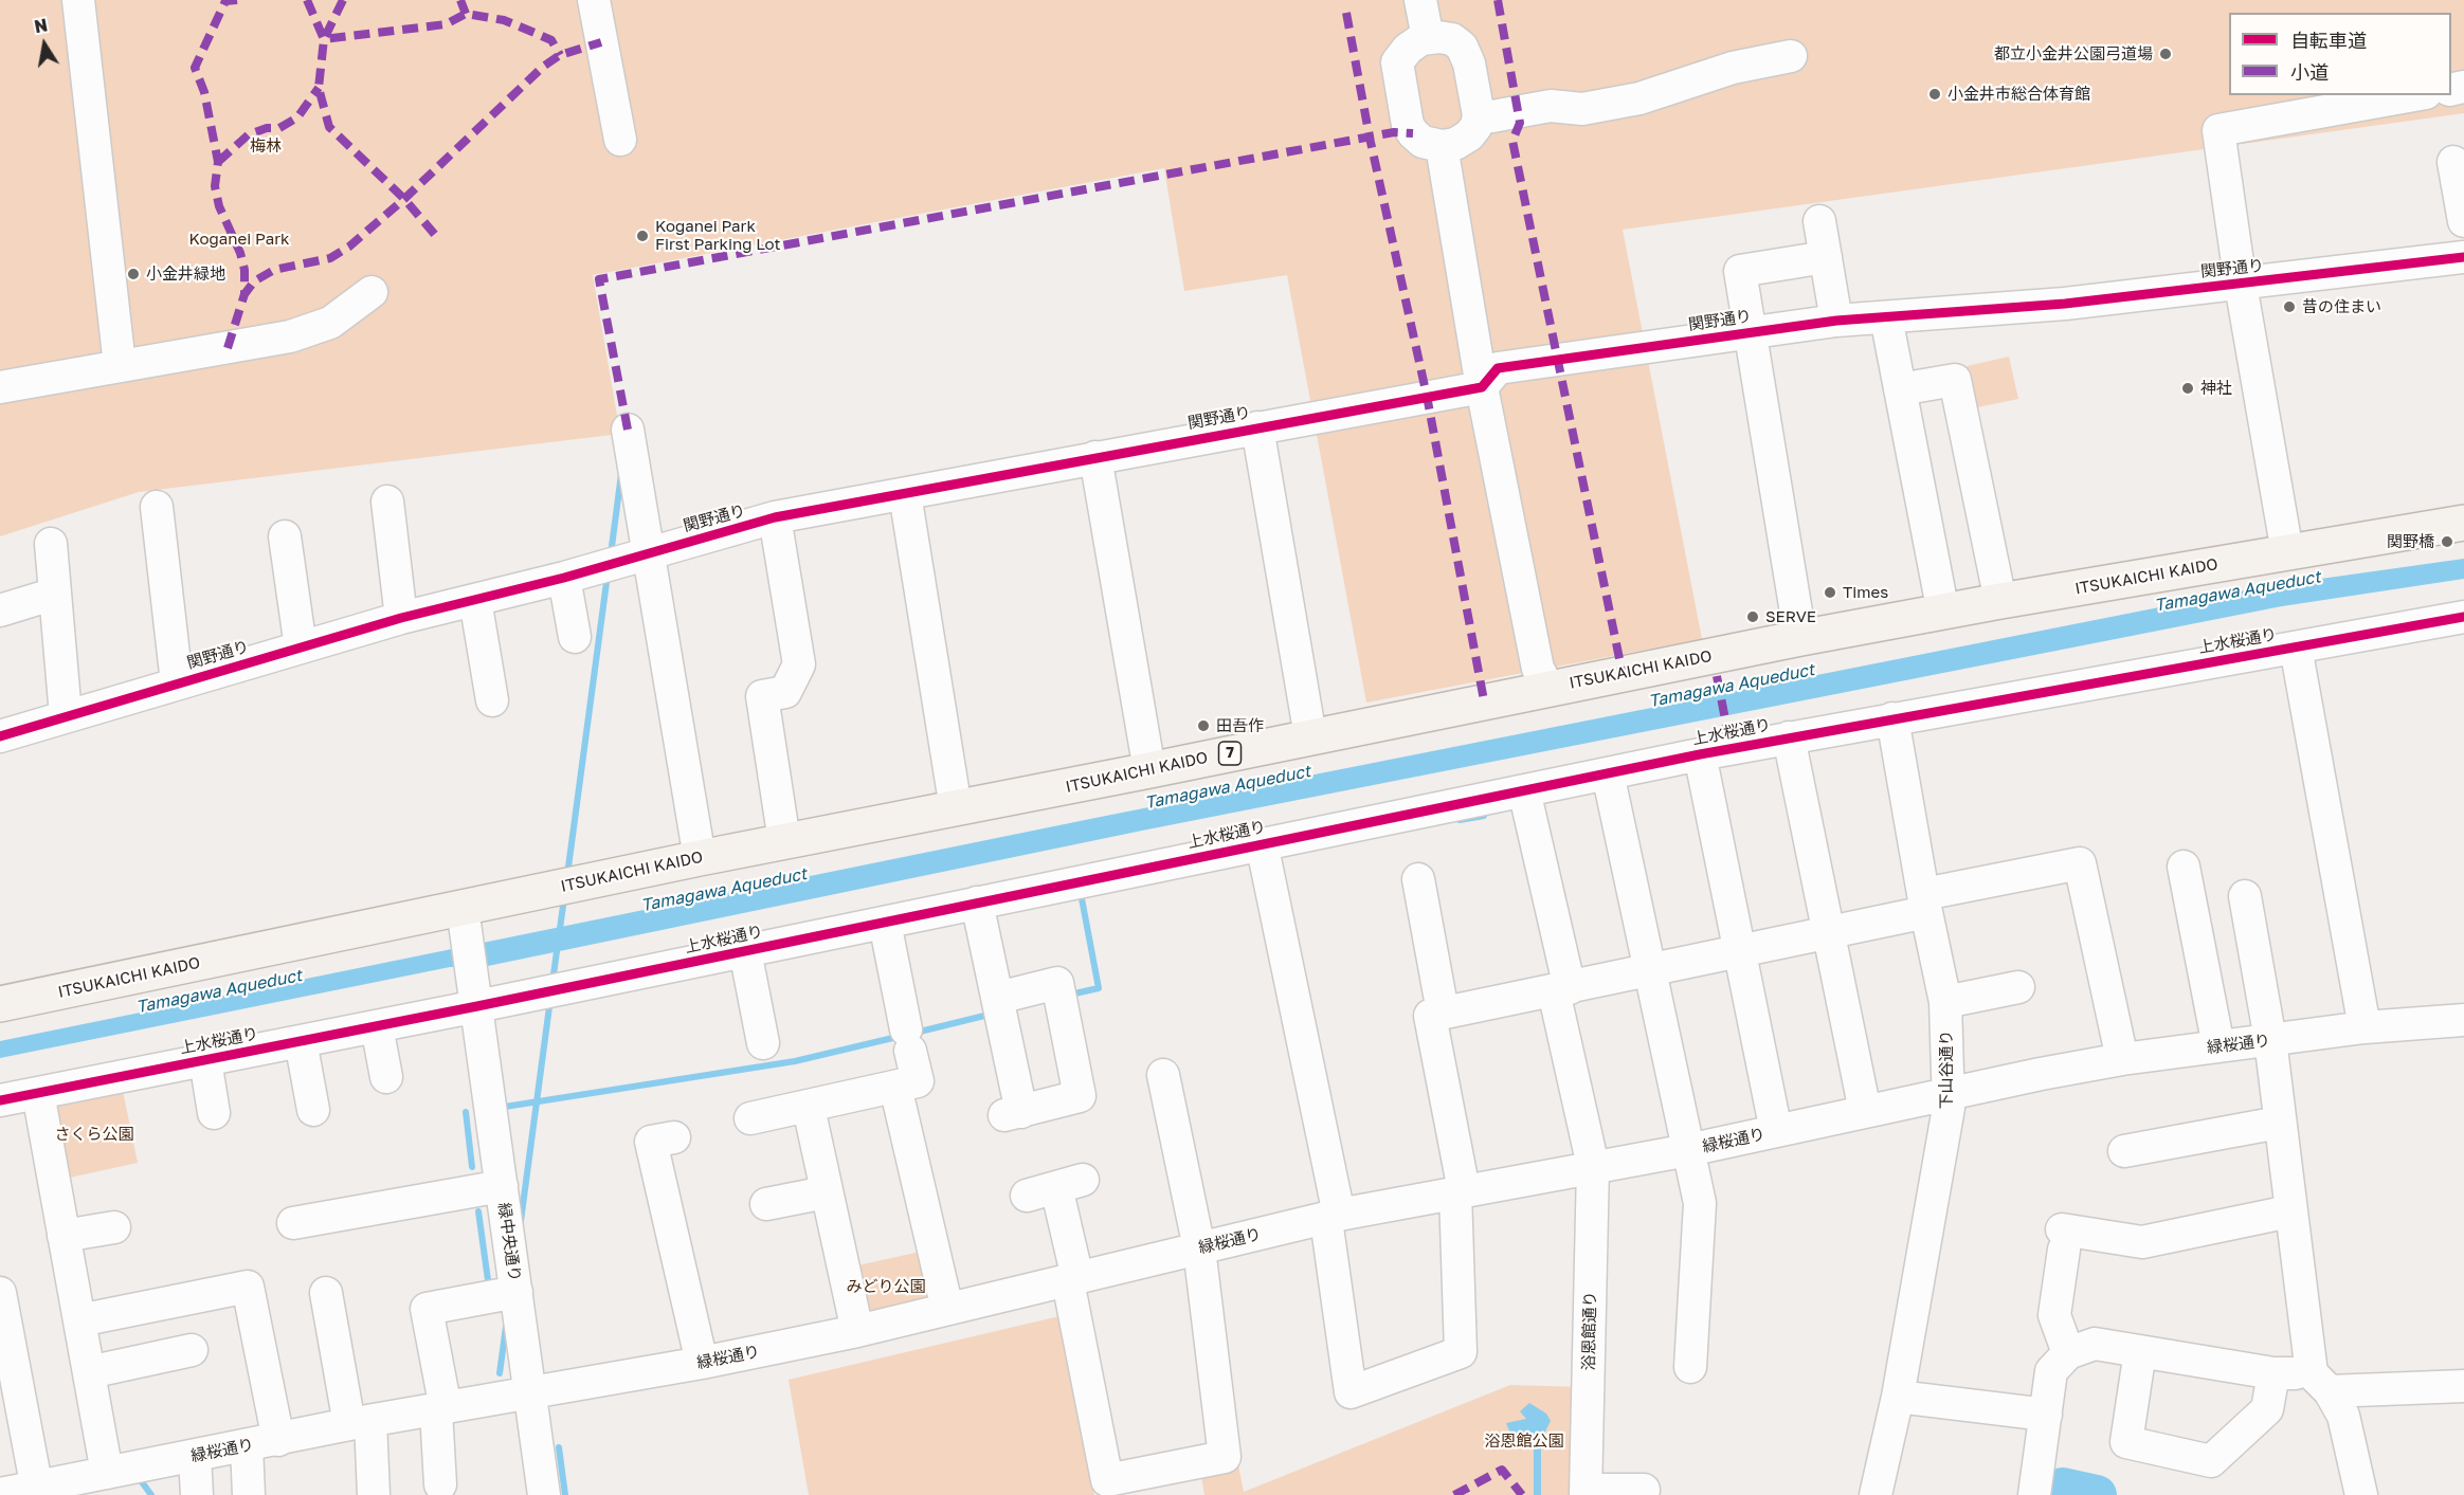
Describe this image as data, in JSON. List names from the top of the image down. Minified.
{"streets":{"main road":["ITSUKAICHI KAIDO","7"],"street":["関野通り","上水桜通り","緑桜通り","下山谷通り","緑中央通り","浴恩館通り"]},"crossings":[["ITSUKAICHI KAIDO","緑中央通り"],["上水桜通り","下山谷通り"],["上水桜通り","緑中央通り"],["上水桜通り","浴恩館通り"],["緑桜通り","下山谷通り"],["緑桜通り","緑中央通り"],["緑桜通り","浴恩館通り"]],"water":["Tamagawa Aqueduct"],"parks":["梅林","Koganei Park","さくら公園","みどり公園","浴恩館公園"],"places":["都立小金井公園弓道場","小金井市総合体育館","Koganei Park First Parking Lot","小金井緑地","昔の住まい","神社","関野橋","Times","SERVE","田吾作"],"legend":["自転車道","小道"],"north":"top"}
